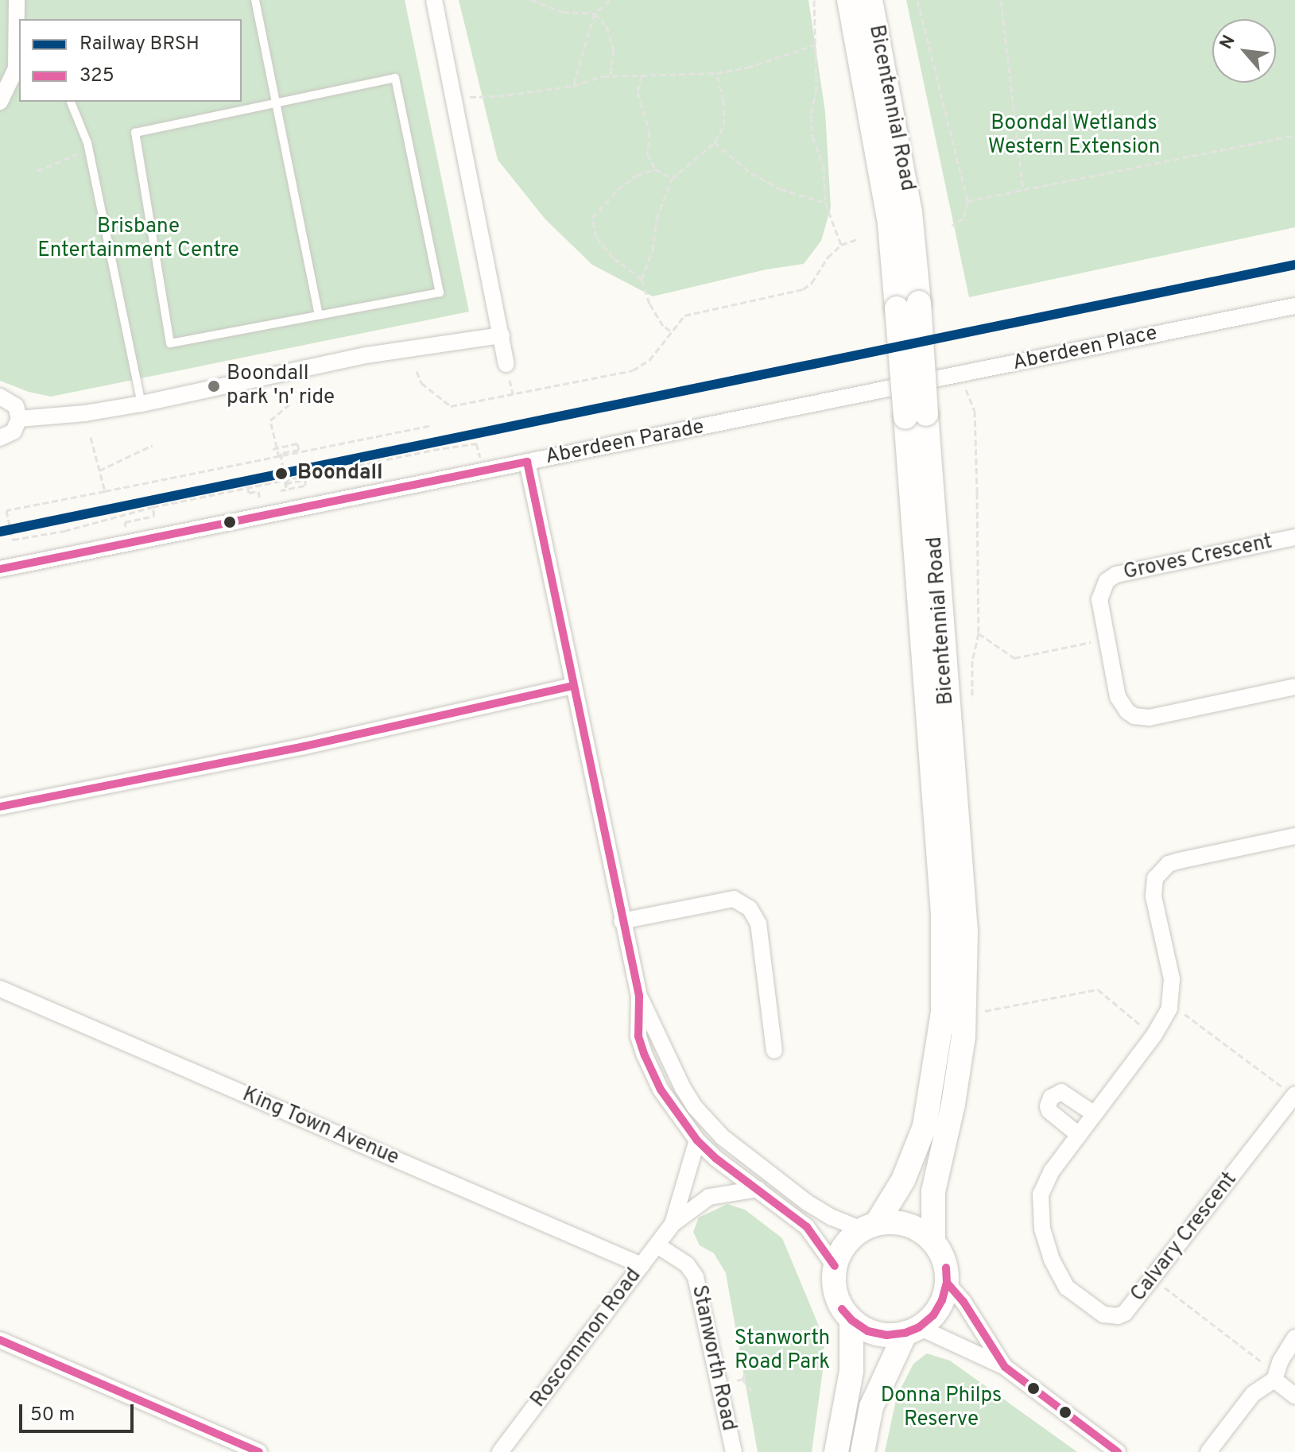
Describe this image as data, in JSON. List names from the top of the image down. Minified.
{"streets":{"main road":["Bicentennial Road"],"street":["Aberdeen Place","Aberdeen Parade","Groves Crescent","King Town Avenue","Calvary Crescent","Roscommon Road","Stanworth Road"]},"crossings":[["Aberdeen Place","Aberdeen Parade"],["King Town Avenue","Roscommon Road"],["Roscommon Road","Stanworth Road"]],"parks":["Boondal Wetlands Western Extension","Brisbane Entertainment Centre","Stanworth Road Park","Donna Philps Reserve"],"places":["Boondall park 'n' ride","Boondall"],"lines":["rail line BRSH","transit line 325"],"legend":["Railway BRSH","325"],"scale_bar":"50 m","north":"top left"}
